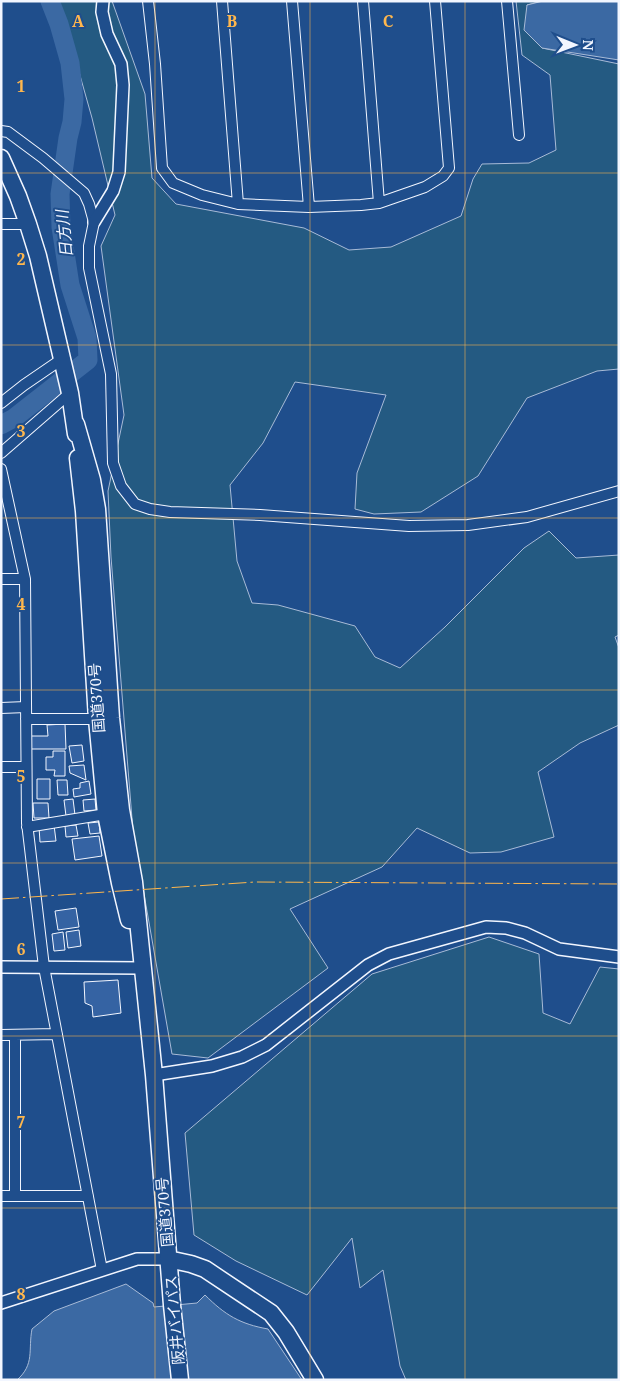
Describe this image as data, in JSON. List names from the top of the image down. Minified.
{"streets":{"highway":["国道370号","阪井バイパス"]},"crossings":[["国道370号","阪井バイパス"]],"water":["日方川"],"north":"right","grid":{"columns":["A","B","C"],"rows":["1","2","3","4","5","6","7","8"]}}
